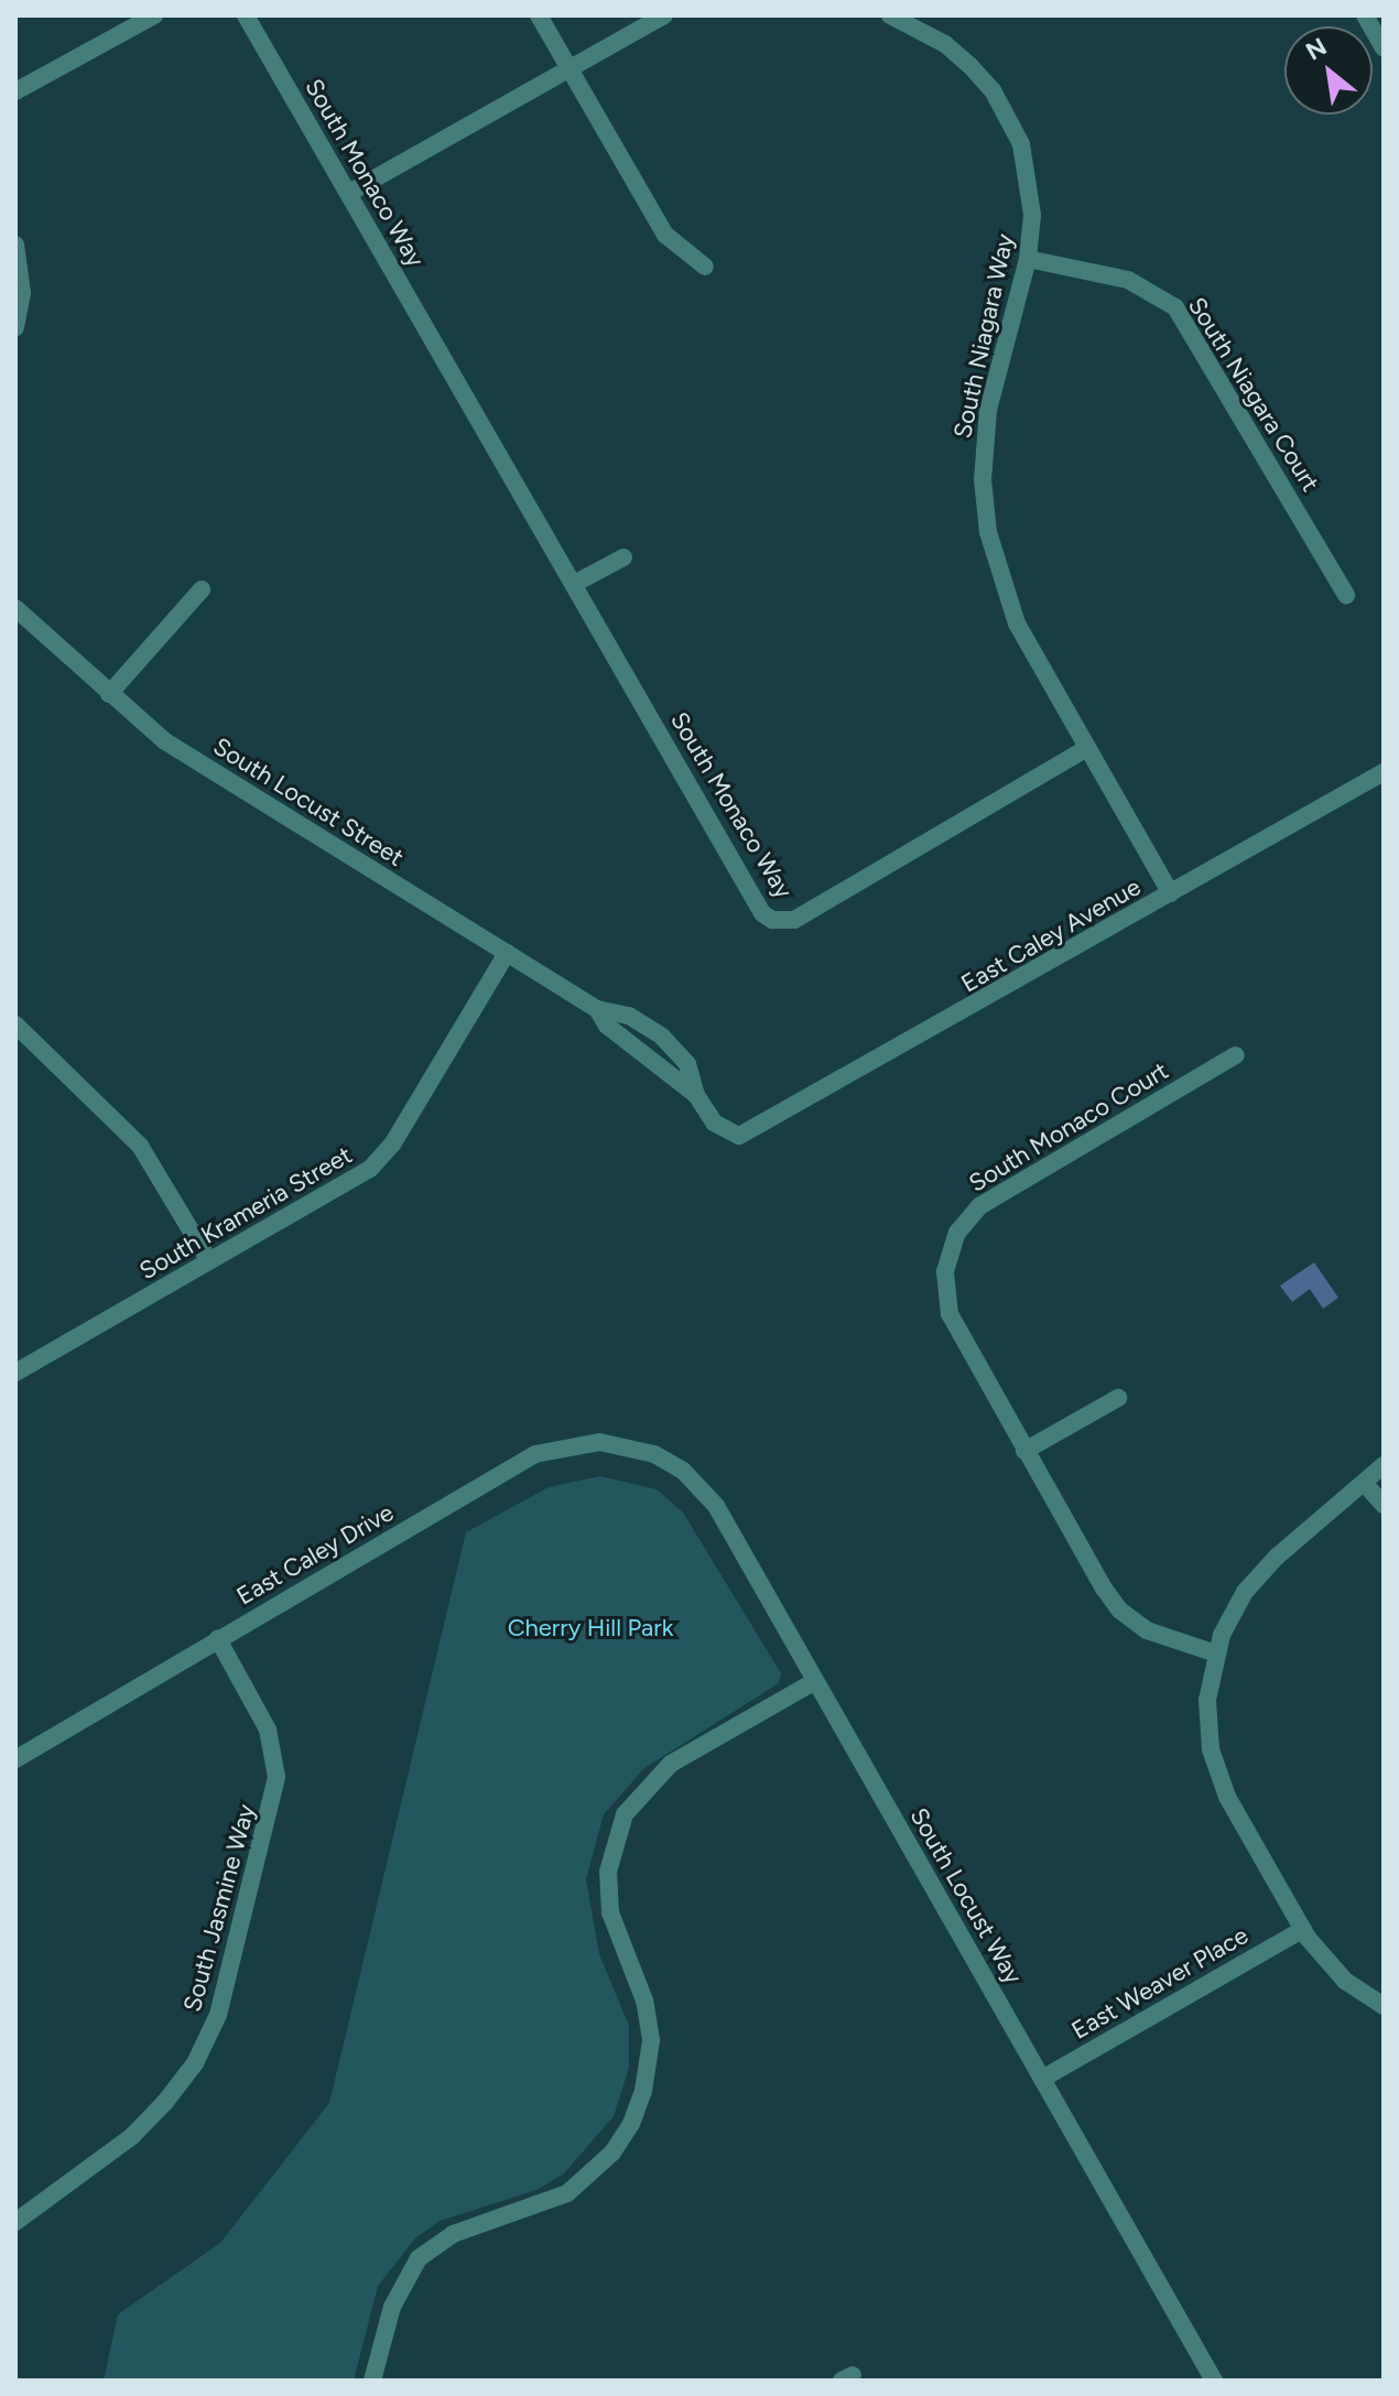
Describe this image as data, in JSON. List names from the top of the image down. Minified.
{"streets":{"street":["South Monaco Way","South Niagara Way","South Niagara Court","South Locust Street","East Caley Avenue","South Monaco Court","South Krameria Street","East Caley Drive","South Locust Way","South Jasmine Way","East Weaver Place"]},"crossings":[["South Monaco Way","South Niagara Way"],["South Niagara Way","South Niagara Court"],["South Niagara Way","East Caley Avenue"],["South Locust Street","East Caley Avenue"],["South Locust Street","South Krameria Street"],["East Caley Drive","South Locust Way"],["East Caley Drive","South Jasmine Way"],["South Locust Way","East Weaver Place"]],"parks":["Cherry Hill Park"],"north":"top left"}
